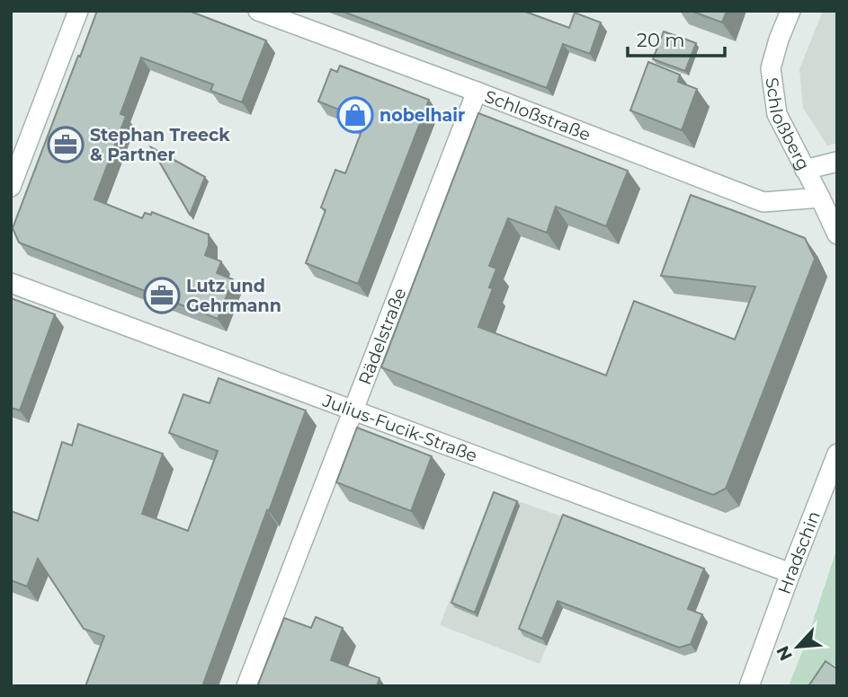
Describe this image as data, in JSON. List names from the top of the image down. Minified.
{"streets":{"street":["Schloßstraße","Schloßberg","Rädelstraße","Julius-Fucik-Straße","Hradschin"]},"crossings":[["Schloßstraße","Schloßberg"],["Schloßstraße","Rädelstraße"],["Rädelstraße","Julius-Fucik-Straße"],["Julius-Fucik-Straße","Hradschin"]],"places":{"shop":["nobelhair"],"office":["Stephan Treeck & Partner","Lutz und Gehrmann"]},"scale_bar":"20 m","north":"bottom left"}
